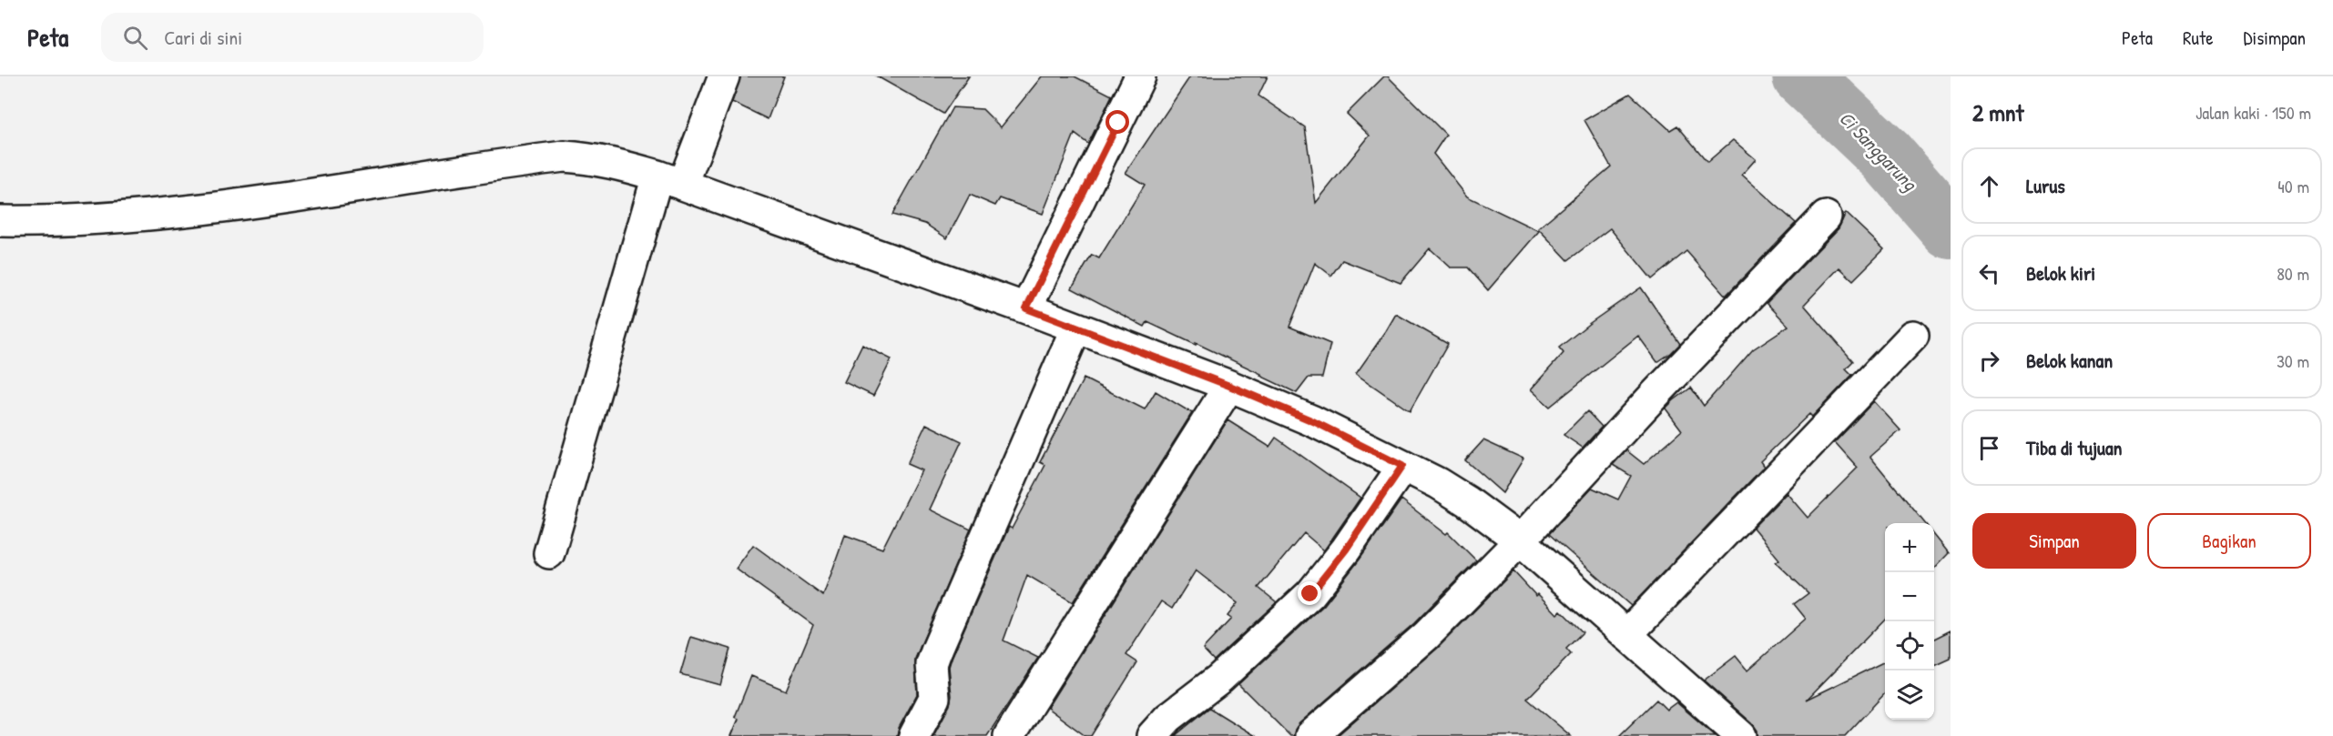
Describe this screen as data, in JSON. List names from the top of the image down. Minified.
{"water":["Ci Sanggarung"],"page":{"header":"Peta","search":"Cari di sini","nav":["Peta","Rute","Disimpan"],"heading":["2 mnt","Jalan kaki · 150 m"],"list":[["Lurus","40 m"],["Belok kiri","80 m"],["Belok kanan","30 m"],"Tiba di tujuan"],"buttons":["Simpan","Bagikan"],"map_buttons":["+","−"]}}
